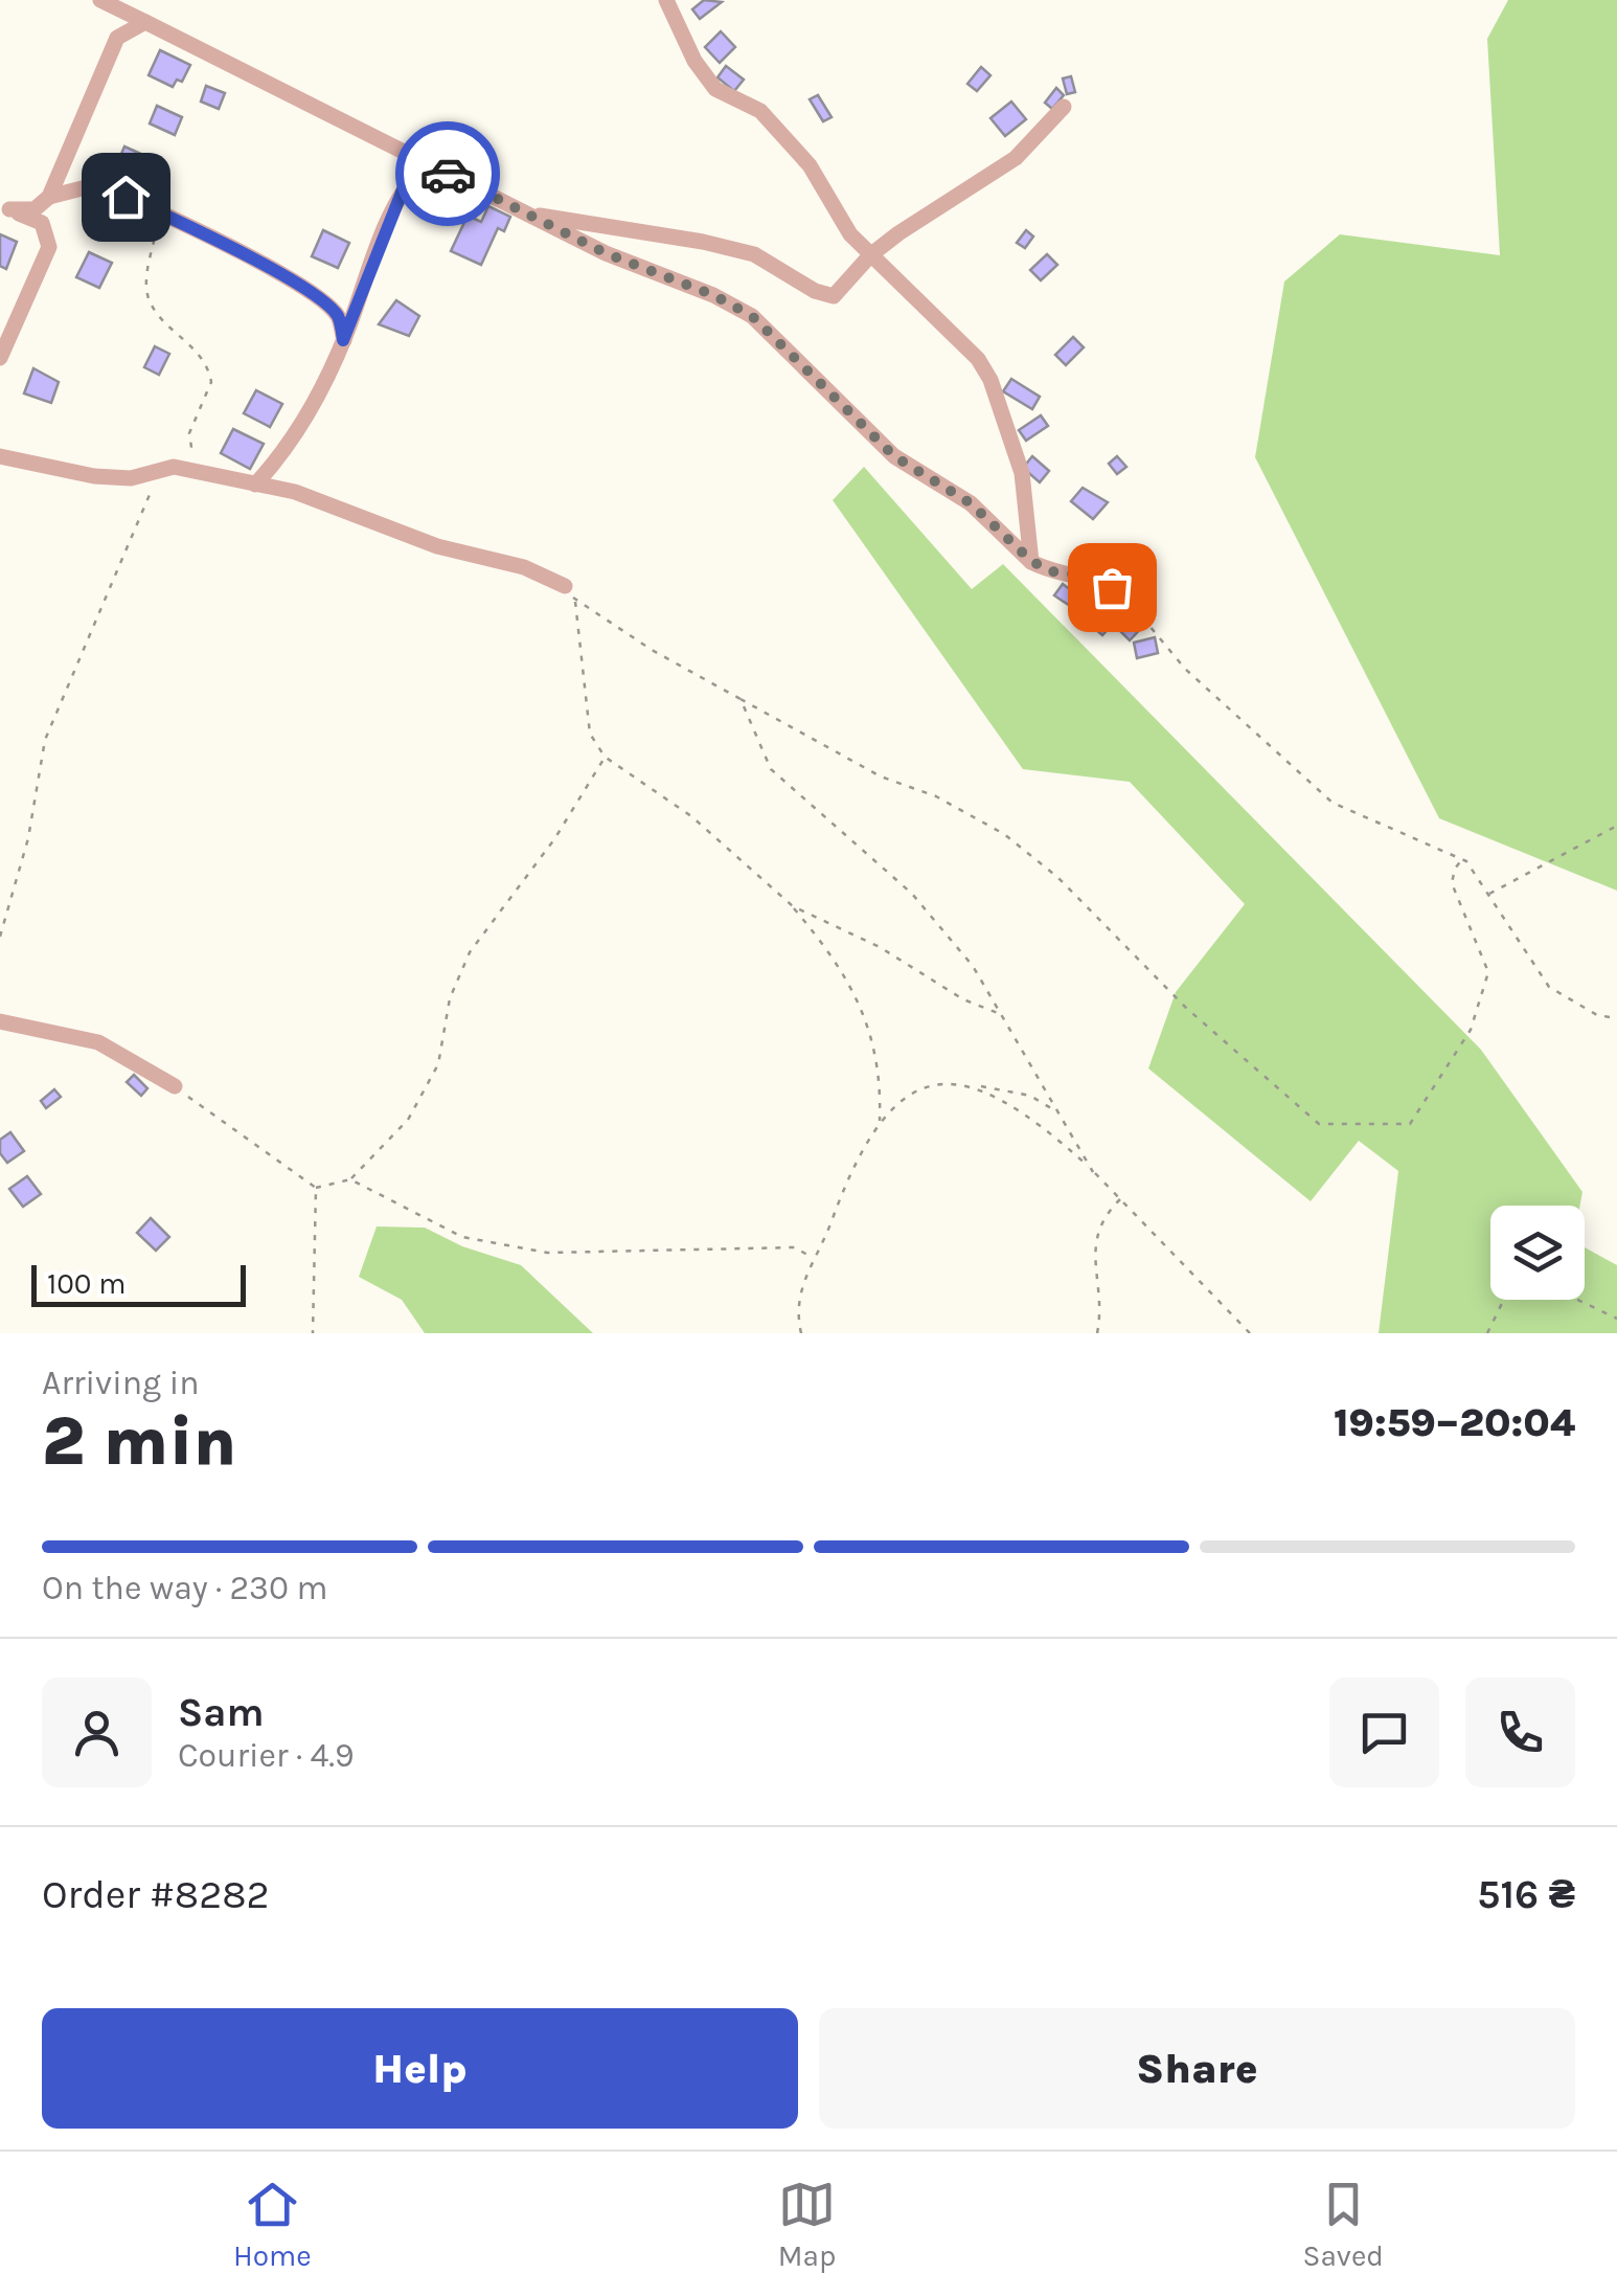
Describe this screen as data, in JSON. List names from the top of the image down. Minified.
{"scale_bar":"100 m","page":{"scale":"100 m","heading":["2 min","Arriving in","19:59–20:04"],"panel":["Sam","Courier · 4.9","Order #8282","516 ₴"],"bar":"On the way · 230 m","buttons":["Help","Share"],"tabs":["Home","Map","Saved"]}}
